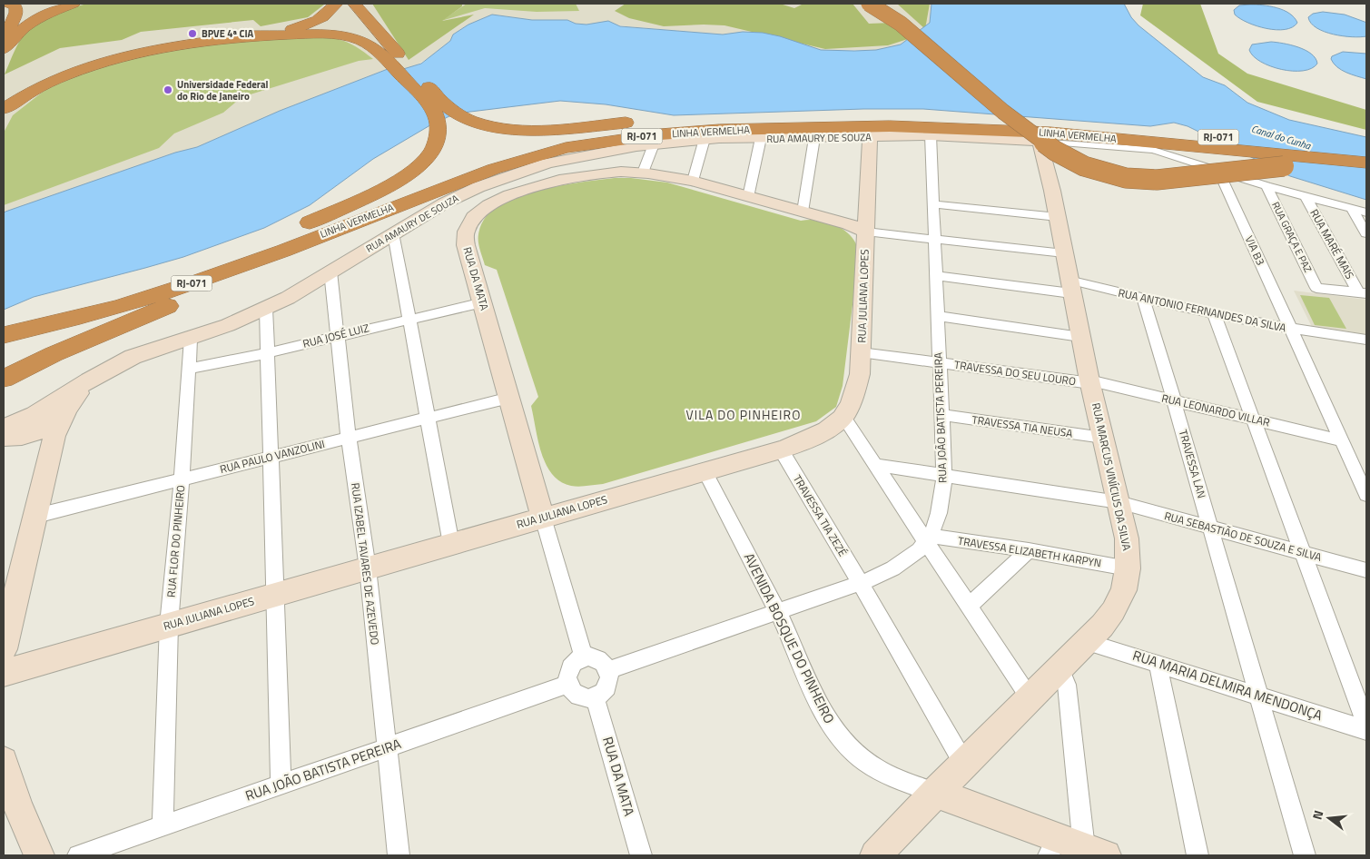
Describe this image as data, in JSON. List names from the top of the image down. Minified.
{"streets":{"highway":["LINHA VERMELHA","RJ-071"],"street":["RUA AMAURY DE SOUZA","RUA GRAÇA E PAZ","RUA MARÉ MAIS","VIA B3","RUA DA MATA","RUA JULIANA LOPES","RUA ANTONIO FERNANDES DA SILVA","RUA JOSÉ LUIZ","TRAVESSA DO SEU LOURO","RUA LEONARDO VILLAR","RUA JOÃO BATISTA PEREIRA","TRAVESSA TIA NEUSA","RUA PAULO VANZOLINI","TRAVESSA LAN","RUA MARCUS VINÍCIUS DA SILVA","TRAVESSA TIA ZEZÉ","RUA SEBASTIÃO DE SOUZA E SILVA","RUA FLOR DO PINHEIRO","TRAVESSA ELIZABETH KARPYN","RUA IZABEL TAVARES DE AZEVEDO","AVENIDA BOSQUE DO PINHEIRO","RUA MARIA DELMIRA MENDONÇA"]},"crossings":[["LINHA VERMELHA","RUA AMAURY DE SOUZA"],["LINHA VERMELHA","RUA JOÃO BATISTA PEREIRA"],["RUA AMAURY DE SOUZA","RUA JULIANA LOPES"],["RUA AMAURY DE SOUZA","RUA JOÃO BATISTA PEREIRA"],["RUA AMAURY DE SOUZA","RUA MARCUS VINÍCIUS DA SILVA"],["RUA AMAURY DE SOUZA","RUA FLOR DO PINHEIRO"],["RUA AMAURY DE SOUZA","RUA IZABEL TAVARES DE AZEVEDO"],["RUA GRAÇA E PAZ","RUA MARÉ MAIS"],["VIA B3","RUA ANTONIO FERNANDES DA SILVA"],["RUA DA MATA","RUA JULIANA LOPES"],["RUA DA MATA","RUA JOSÉ LUIZ"],["RUA DA MATA","RUA JOÃO BATISTA PEREIRA"],["RUA DA MATA","RUA PAULO VANZOLINI"],["RUA JULIANA LOPES","TRAVESSA DO SEU LOURO"],["RUA JULIANA LOPES","TRAVESSA TIA ZEZÉ"],["RUA JULIANA LOPES","RUA FLOR DO PINHEIRO"],["RUA JULIANA LOPES","RUA IZABEL TAVARES DE AZEVEDO"],["RUA JULIANA LOPES","AVENIDA BOSQUE DO PINHEIRO"],["RUA ANTONIO FERNANDES DA SILVA","RUA LEONARDO VILLAR"],["RUA ANTONIO FERNANDES DA SILVA","TRAVESSA LAN"],["RUA ANTONIO FERNANDES DA SILVA","RUA MARCUS VINÍCIUS DA SILVA"],["RUA JOSÉ LUIZ","RUA FLOR DO PINHEIRO"],["RUA JOSÉ LUIZ","RUA IZABEL TAVARES DE AZEVEDO"],["TRAVESSA DO SEU LOURO","RUA LEONARDO VILLAR"],["TRAVESSA DO SEU LOURO","RUA JOÃO BATISTA PEREIRA"],["TRAVESSA DO SEU LOURO","RUA MARCUS VINÍCIUS DA SILVA"],["RUA LEONARDO VILLAR","TRAVESSA LAN"],["RUA LEONARDO VILLAR","RUA MARCUS VINÍCIUS DA SILVA"],["RUA JOÃO BATISTA PEREIRA","TRAVESSA TIA NEUSA"],["RUA JOÃO BATISTA PEREIRA","TRAVESSA TIA ZEZÉ"],["RUA JOÃO BATISTA PEREIRA","RUA SEBASTIÃO DE SOUZA E SILVA"],["RUA JOÃO BATISTA PEREIRA","RUA FLOR DO PINHEIRO"],["RUA JOÃO BATISTA PEREIRA","TRAVESSA ELIZABETH KARPYN"],["RUA JOÃO BATISTA PEREIRA","RUA IZABEL TAVARES DE AZEVEDO"],["RUA JOÃO BATISTA PEREIRA","AVENIDA BOSQUE DO PINHEIRO"],["TRAVESSA TIA NEUSA","RUA MARCUS VINÍCIUS DA SILVA"],["RUA PAULO VANZOLINI","RUA FLOR DO PINHEIRO"],["RUA PAULO VANZOLINI","RUA IZABEL TAVARES DE AZEVEDO"],["TRAVESSA LAN","RUA SEBASTIÃO DE SOUZA E SILVA"],["TRAVESSA LAN","RUA MARIA DELMIRA MENDONÇA"],["RUA MARCUS VINÍCIUS DA SILVA","TRAVESSA TIA ZEZÉ"],["RUA MARCUS VINÍCIUS DA SILVA","RUA SEBASTIÃO DE SOUZA E SILVA"],["RUA MARCUS VINÍCIUS DA SILVA","TRAVESSA ELIZABETH KARPYN"],["RUA MARCUS VINÍCIUS DA SILVA","AVENIDA BOSQUE DO PINHEIRO"],["RUA MARCUS VINÍCIUS DA SILVA","RUA MARIA DELMIRA MENDONÇA"]],"districts":["VILA DO PINHEIRO"],"water":["Canal do Cunha"],"places":["BPVE 4ª CIA","Universidade Federal do Rio de Janeiro"],"north":"left"}
